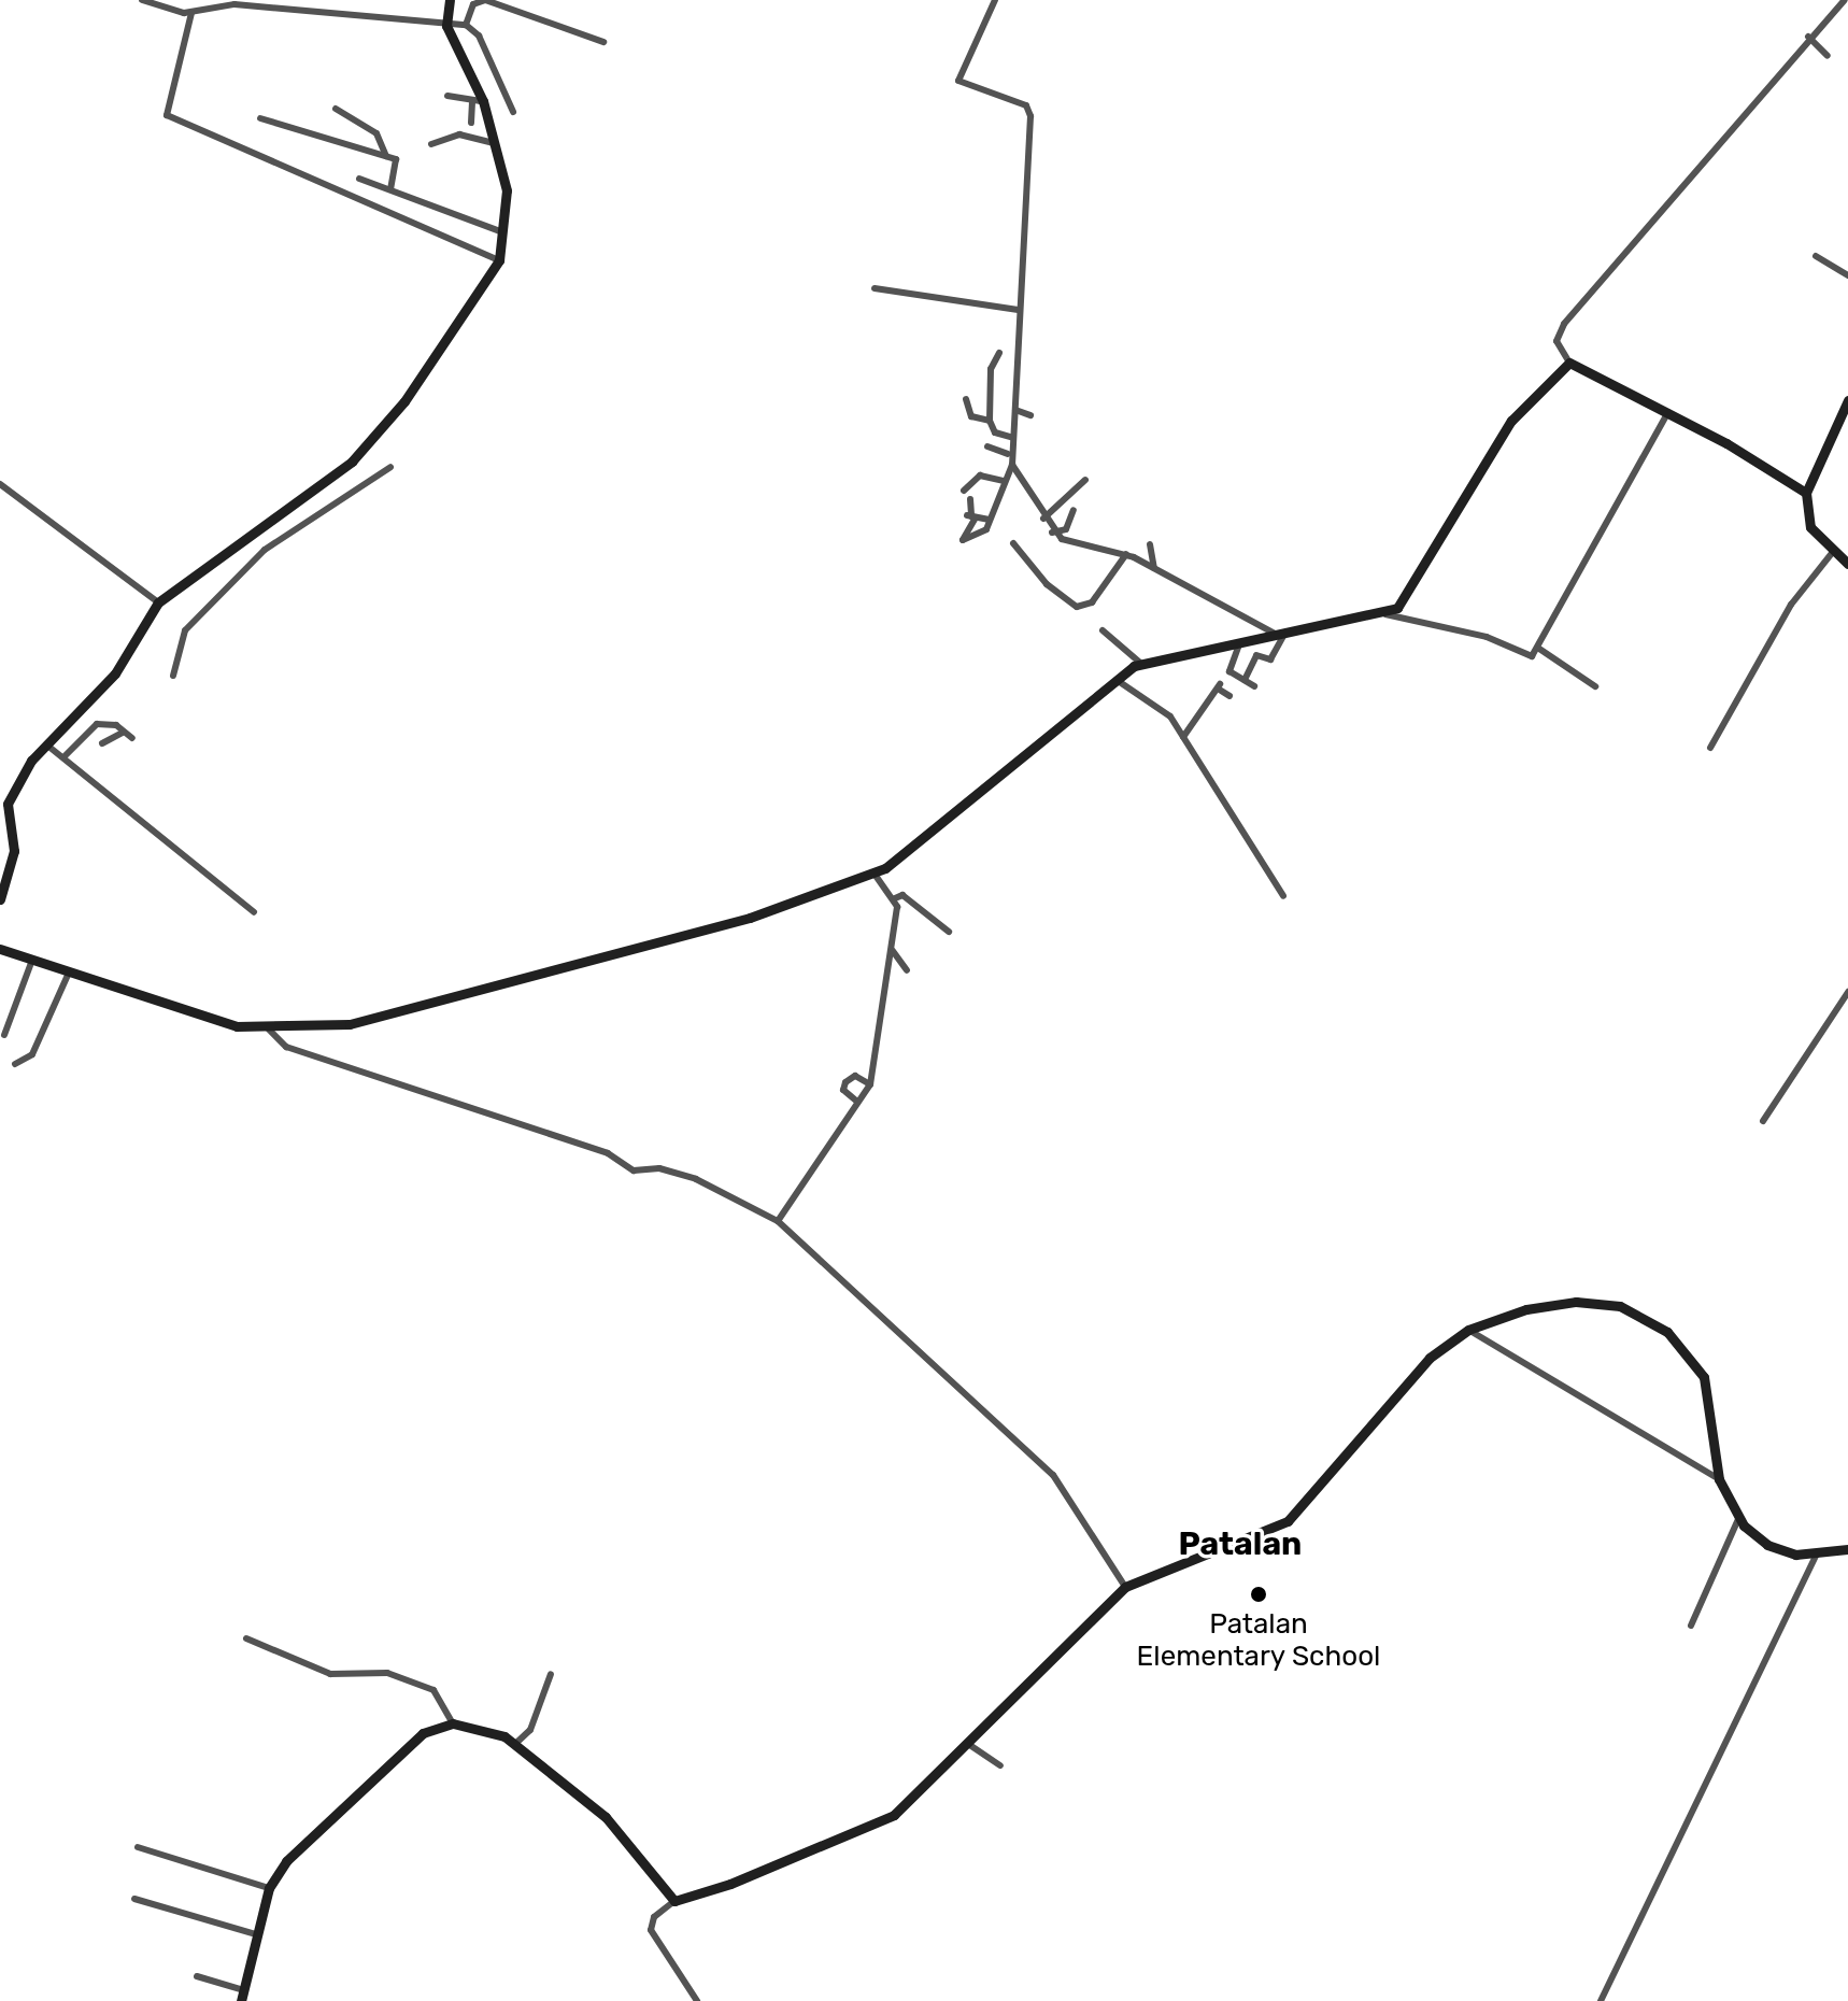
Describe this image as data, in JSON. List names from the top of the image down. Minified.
{"districts":["Patalan"],"places":["Patalan Elementary School"]}
